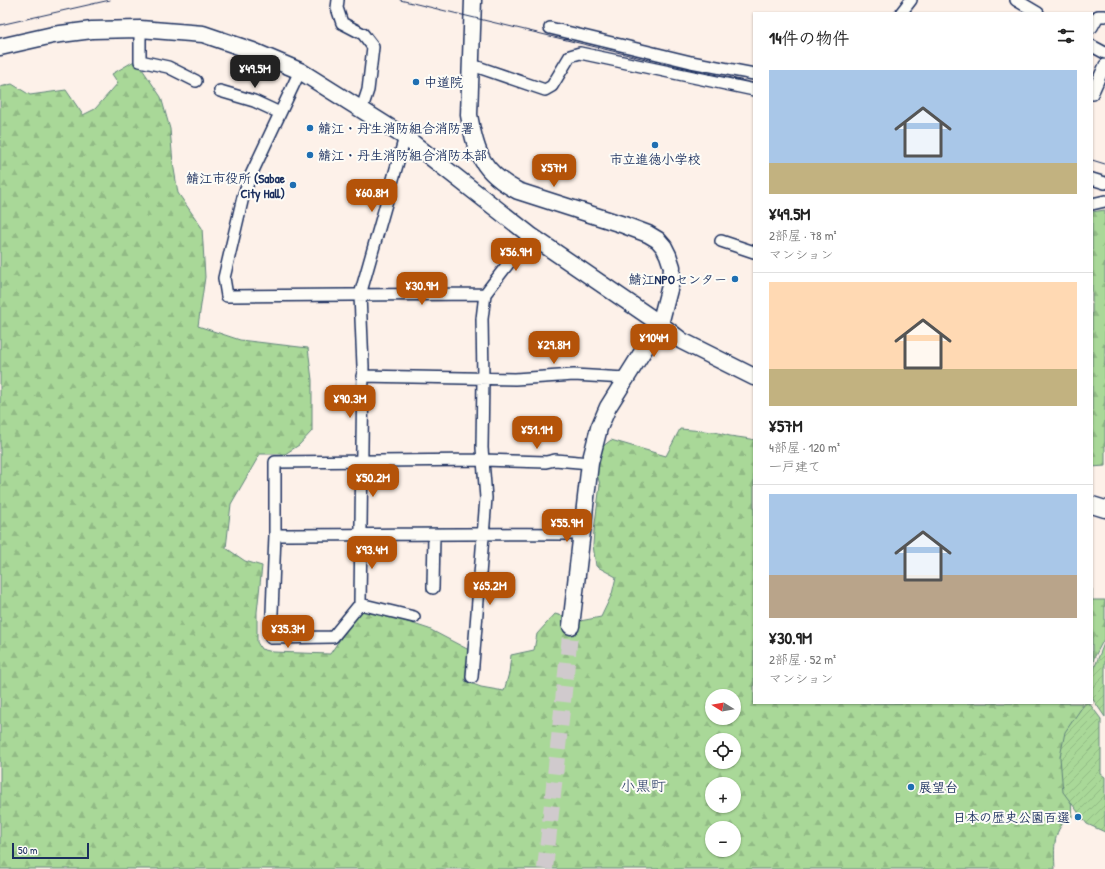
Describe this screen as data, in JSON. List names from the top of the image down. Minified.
{"districts":["小黒町"],"places":["中道院","鯖江・丹生消防組合消防署","市立進徳小学校","鯖江・丹生消防組合消防本部","鯖江市役所 (Sabae City Hall)","鯖江NPOセンター","展望台","日本の歴史公園百選"],"scale_bar":"50 m","north":"left","page":{"heading":"14件の物件","price":["¥49.5M","¥57M","¥60.8M","¥56.9M","¥30.9M","¥104M","¥29.8M","¥90.3M","¥51.1M","¥50.2M","¥55.9M","¥93.4M","¥65.2M","¥35.3M"],"list":[{"name":"¥49.5M","note":"2部屋 · 78 m² · マンション"},{"name":"¥57M","note":"4部屋 · 120 m² · 一戸建て"},{"name":"¥30.9M","note":"2部屋 · 52 m² · マンション"}],"map_buttons":["+","−"],"scale":"50 m"}}
